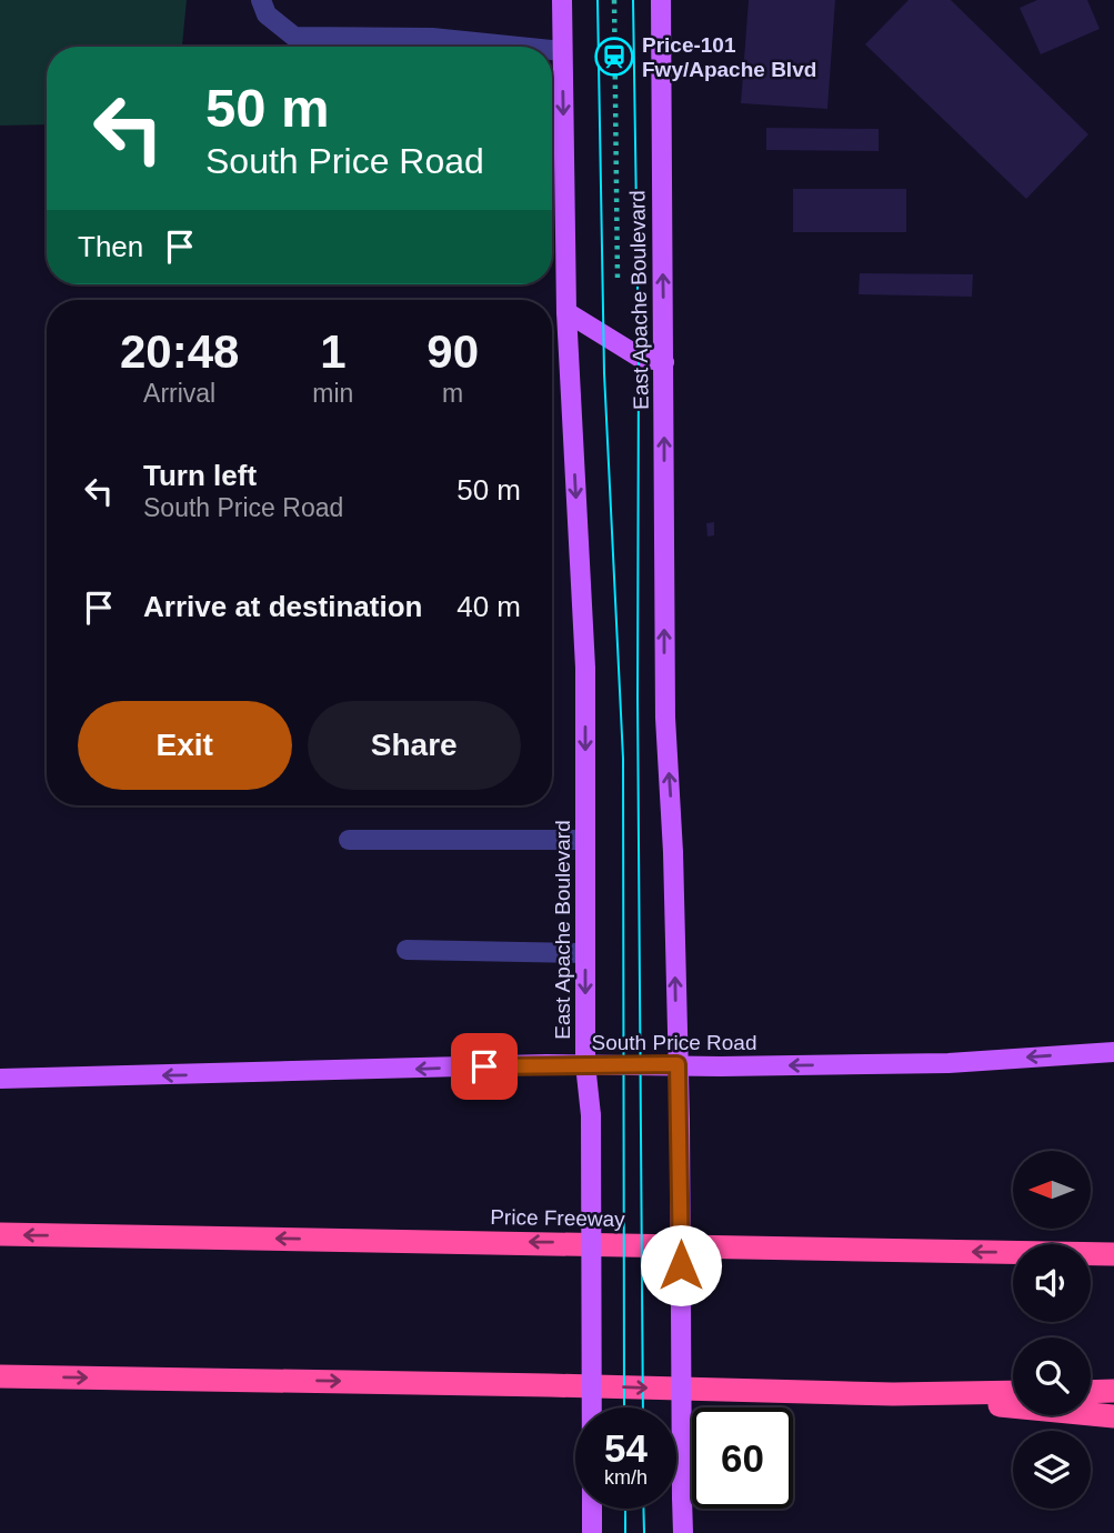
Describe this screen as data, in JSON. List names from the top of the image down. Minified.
{"streets":{"highway":["Price Freeway"],"main road":["East Apache Boulevard","South Price Road"]},"crossings":[["East Apache Boulevard","South Price Road"]],"one_way":["South Price Road"],"places":{"station":["Price-101 Fwy/Apache Blvd"]},"north":"left","page":{"turn":["50 m","South Price Road"],"then":"Then","eta":["20:48","Arrival","1","min","90","m"],"list":[{"name":"Turn left","note":"South Price Road","value":"50 m"},{"name":"Arrive at destination","value":"40 m"}],"buttons":["Exit","Share"],"speed":"54 km/h","limit":"60"}}
